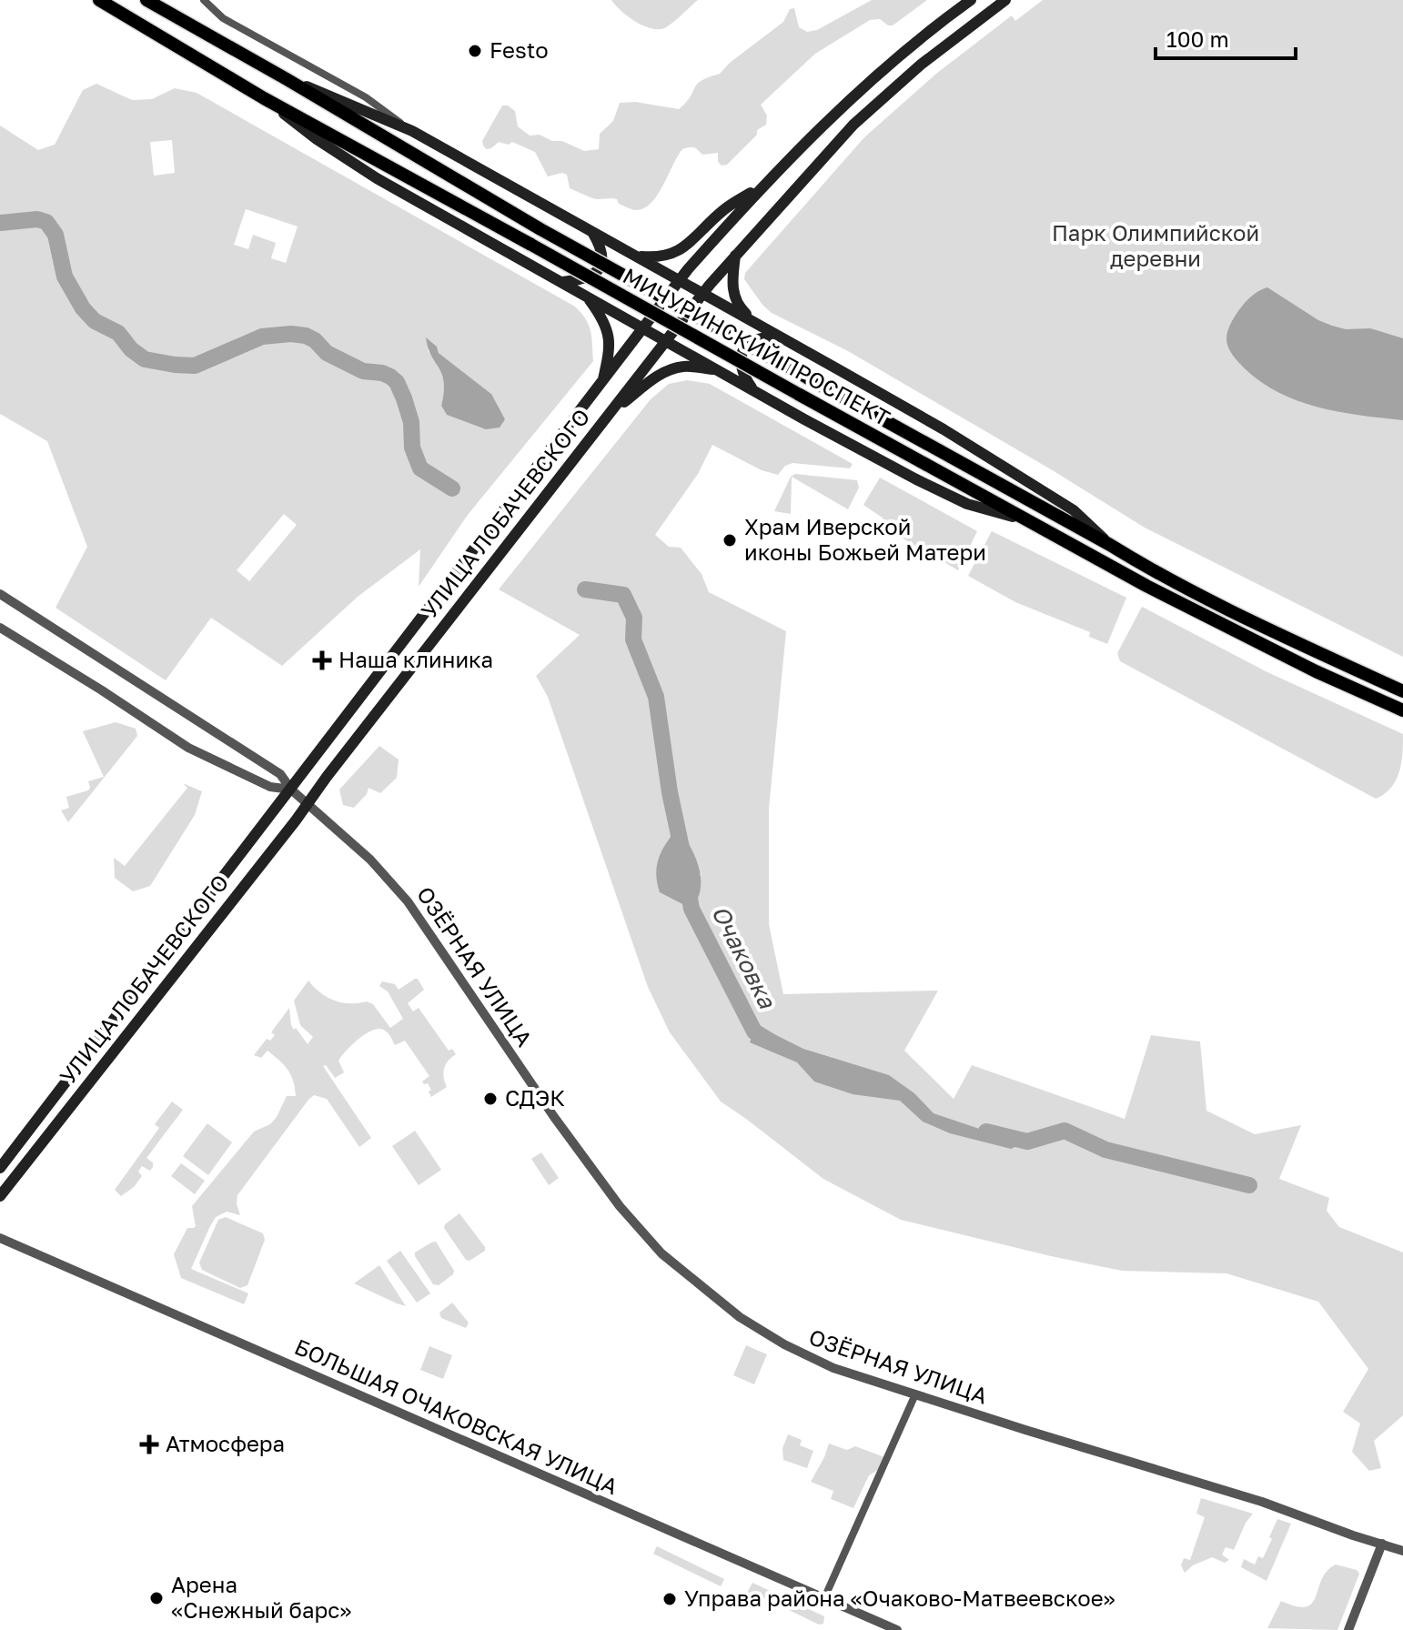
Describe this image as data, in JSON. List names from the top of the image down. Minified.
{"streets":{"main road":["МИЧУРИНСКИЙ ПРОСПЕКТ","УЛИЦА ЛОБАЧЕВСКОГО"],"street":["ОЗЁРНАЯ УЛИЦА","БОЛЬШАЯ ОЧАКОВСКАЯ УЛИЦА"]},"crossings":[["УЛИЦА ЛОБАЧЕВСКОГО","ОЗЁРНАЯ УЛИЦА"]],"water":["Очаковка"],"parks":["Парк Олимпийской деревни"],"places":{"other":["Festo","Храм Иверской иконы Божьей Матери","СДЭК","Арена «Снежный барс»","Управа района «Очаково-Матвеевское»"],"health":["Наша клиника","Атмосфера"]},"scale_bar":"100 m"}
